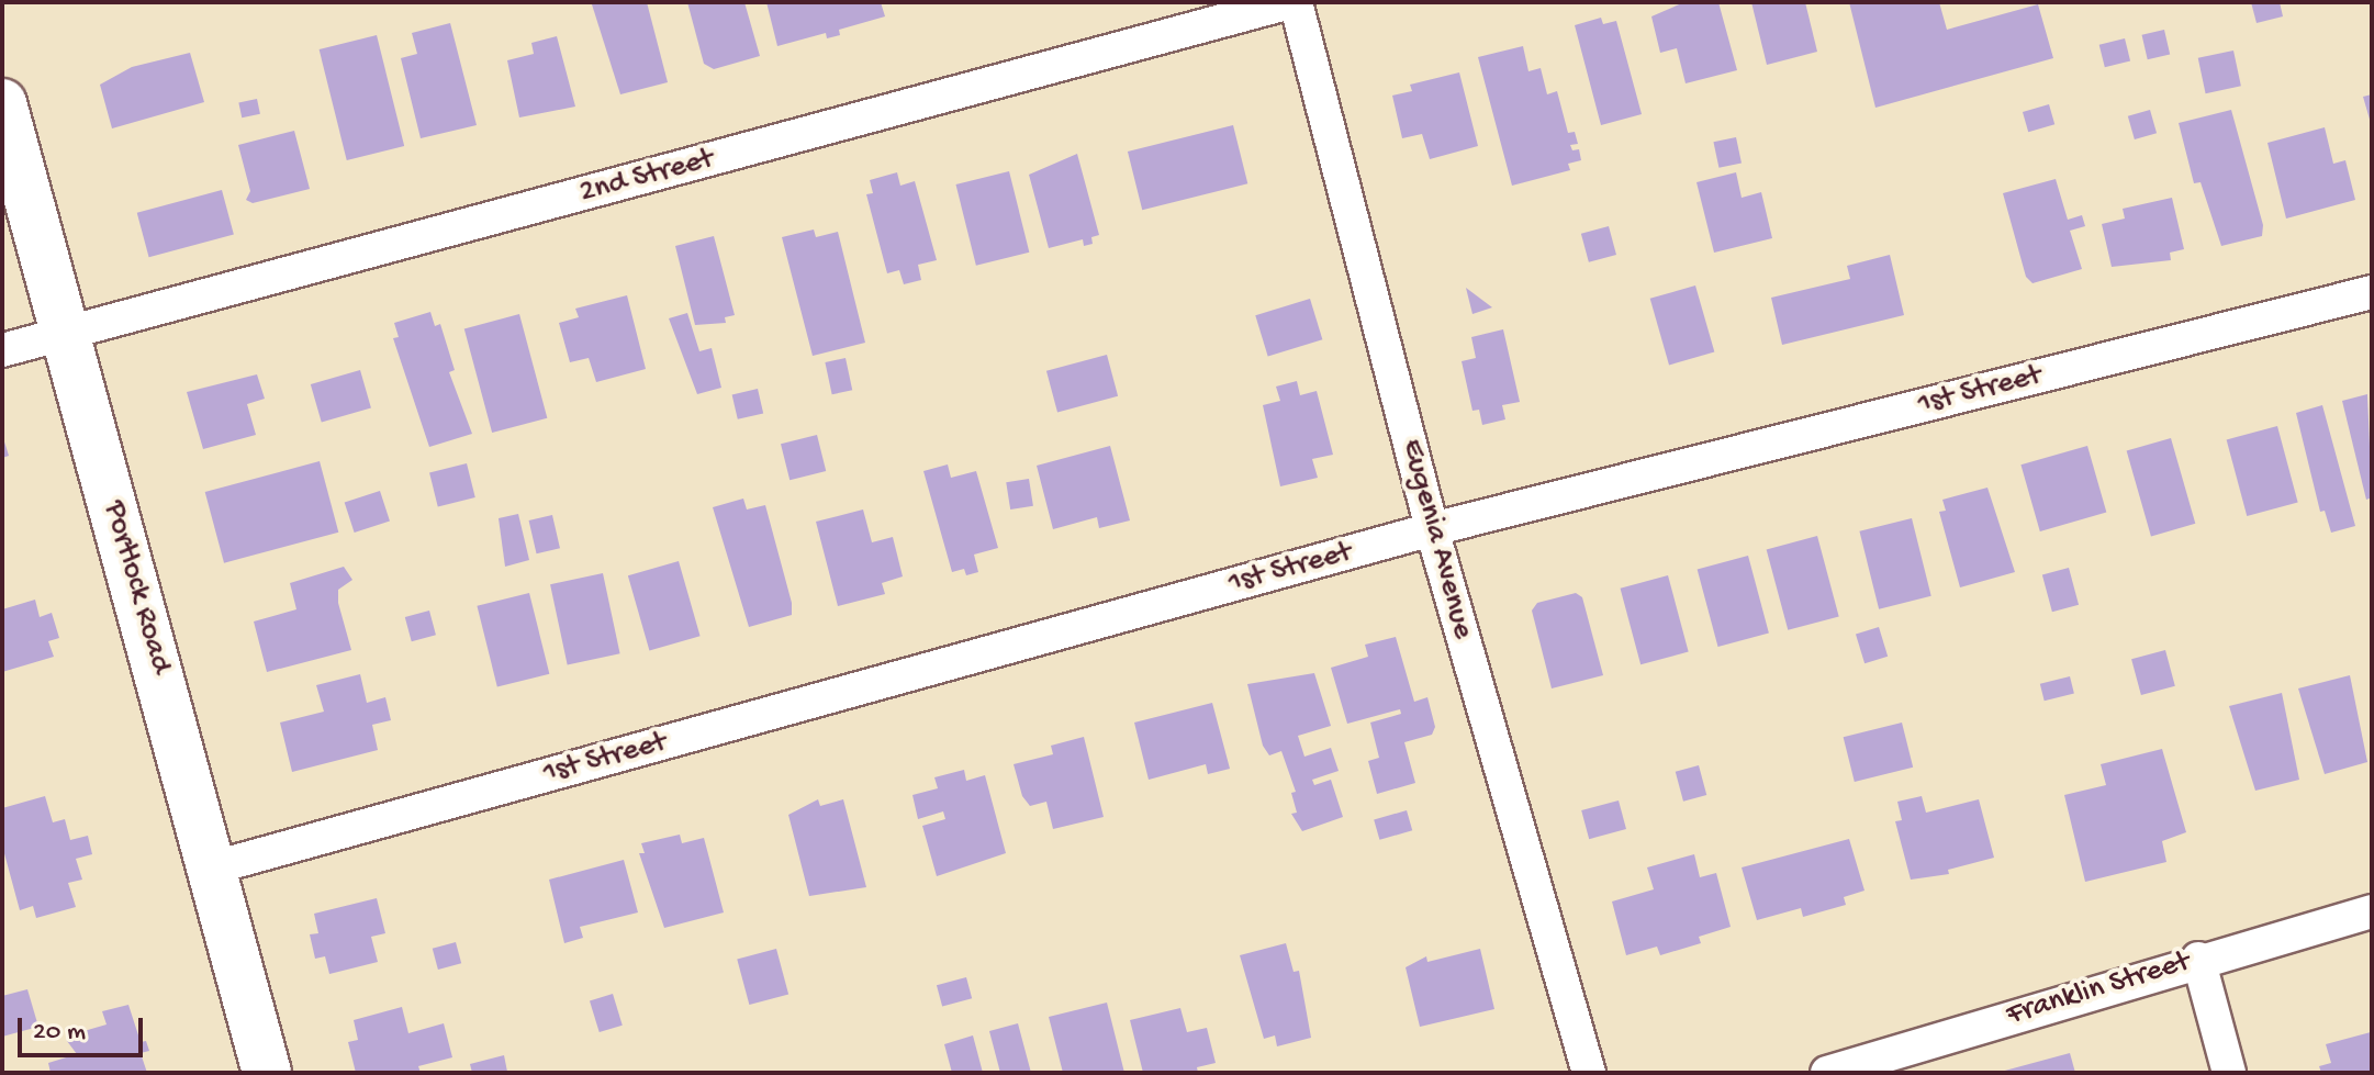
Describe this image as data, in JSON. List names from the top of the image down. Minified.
{"streets":{"main road":["Portlock Road"],"street":["2nd Street","1st Street","Eugenia Avenue","Franklin Street"]},"crossings":[["2nd Street","Eugenia Avenue"],["2nd Street","Portlock Road"],["1st Street","Eugenia Avenue"],["1st Street","Portlock Road"]],"scale_bar":"20 m"}
